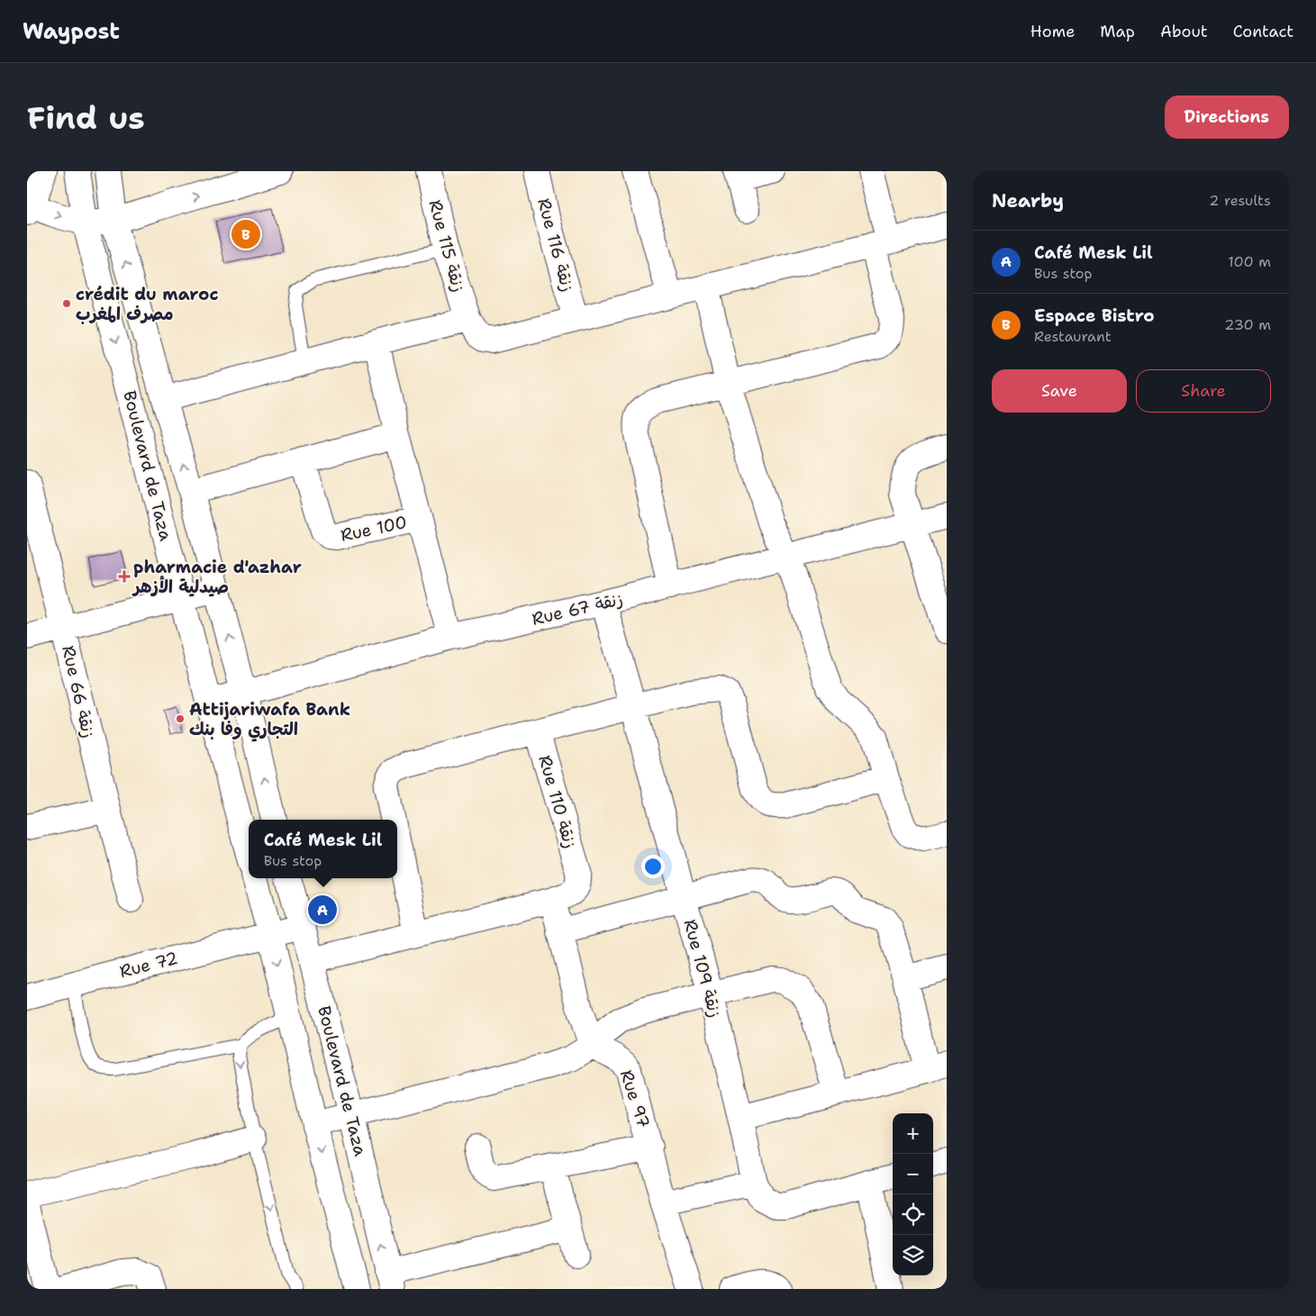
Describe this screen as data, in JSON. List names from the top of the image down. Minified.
{"streets":{"street":["Rue 116 زنقة","Rue 115 زنقة","Boulevard de Taza","Rue 100","Rue 67 زنقة","Rue 66 زنقة","Rue 110 زنقة","Rue 72","Rue 109 زنقة","Rue 97"]},"crossings":[["Rue 116 زنقة","Rue 115 زنقة"],["Boulevard de Taza","Rue 67 زنقة"],["Boulevard de Taza","Rue 72"],["Rue 67 زنقة","Rue 109 زنقة"]],"places":{"other":["crédit du maroc مصرف المغرب","Attijariwafa Bank التجاري وفا بنك"],"health":["pharmacie d'azhar صيدلية الأزهر"]},"page":{"header":"Waypost","nav":["Home","Map","About","Contact"],"buttons":["Directions",["Save","Share"]],"title":"Find us","heading":["Nearby","2 results"],"pins":["B","A"],"list":[{"mark":"A","name":"Café Mesk Lil","note":"Bus stop","value":"100 m"},{"mark":"B","name":"Espace Bistro","note":"Restaurant","value":"230 m"}],"popup":["Café Mesk Lil","Bus stop"],"map_buttons":["+","−"]}}
